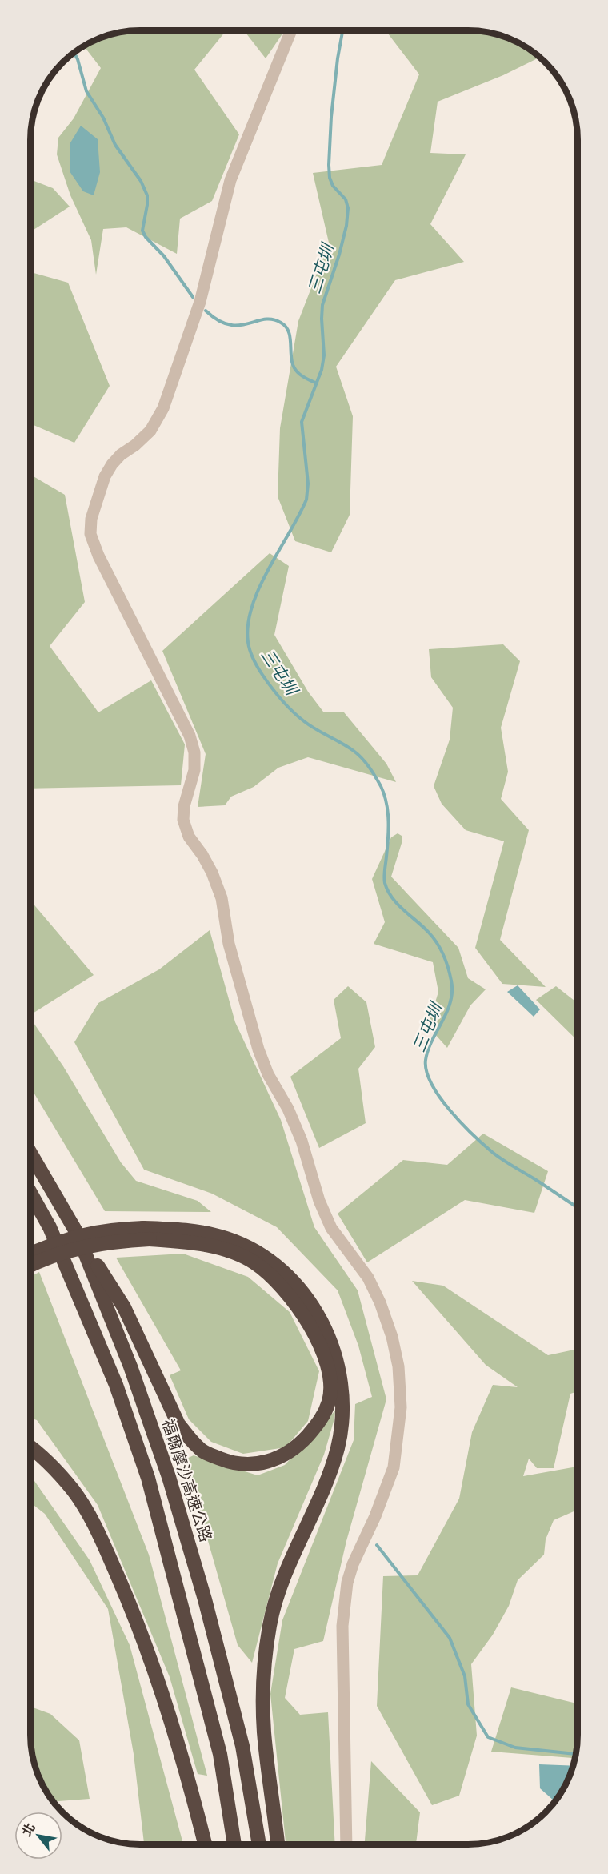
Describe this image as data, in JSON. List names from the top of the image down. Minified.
{"streets":{"highway":["福爾摩沙高速公路"]},"water":["三屯圳"],"north":"top left"}
